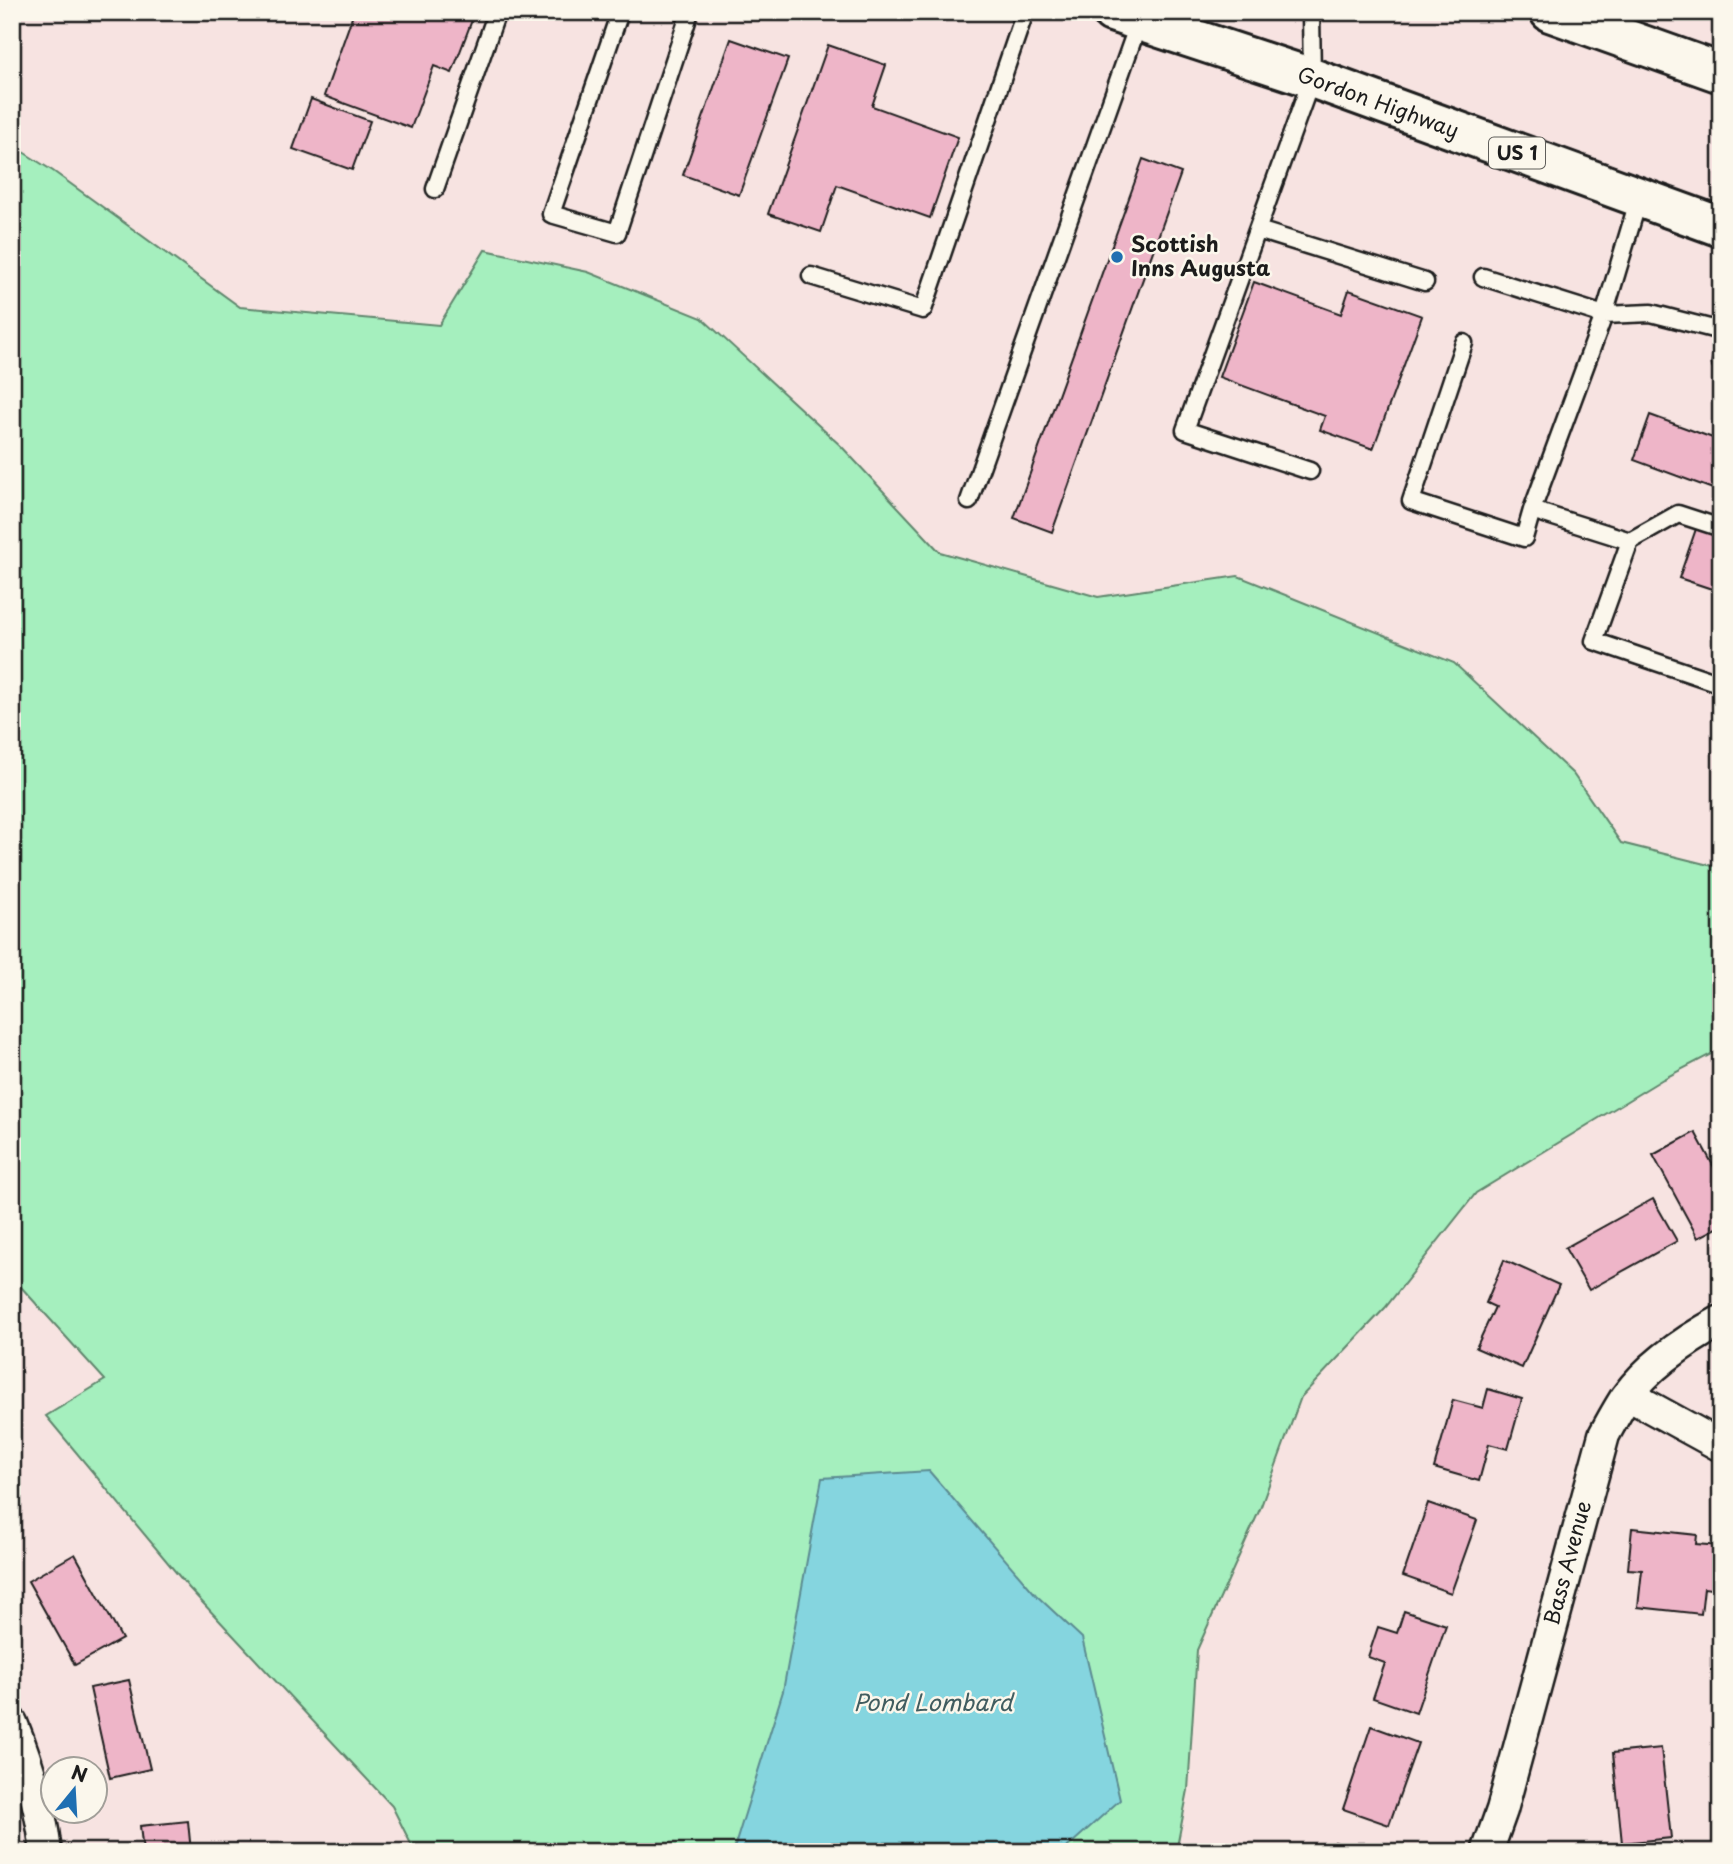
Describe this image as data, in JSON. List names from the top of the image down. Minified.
{"streets":{"highway":["Gordon Highway","US 1"],"street":["Bass Avenue"]},"water":["Pond Lombard"],"places":["Scottish Inns Augusta"],"north":"top"}
